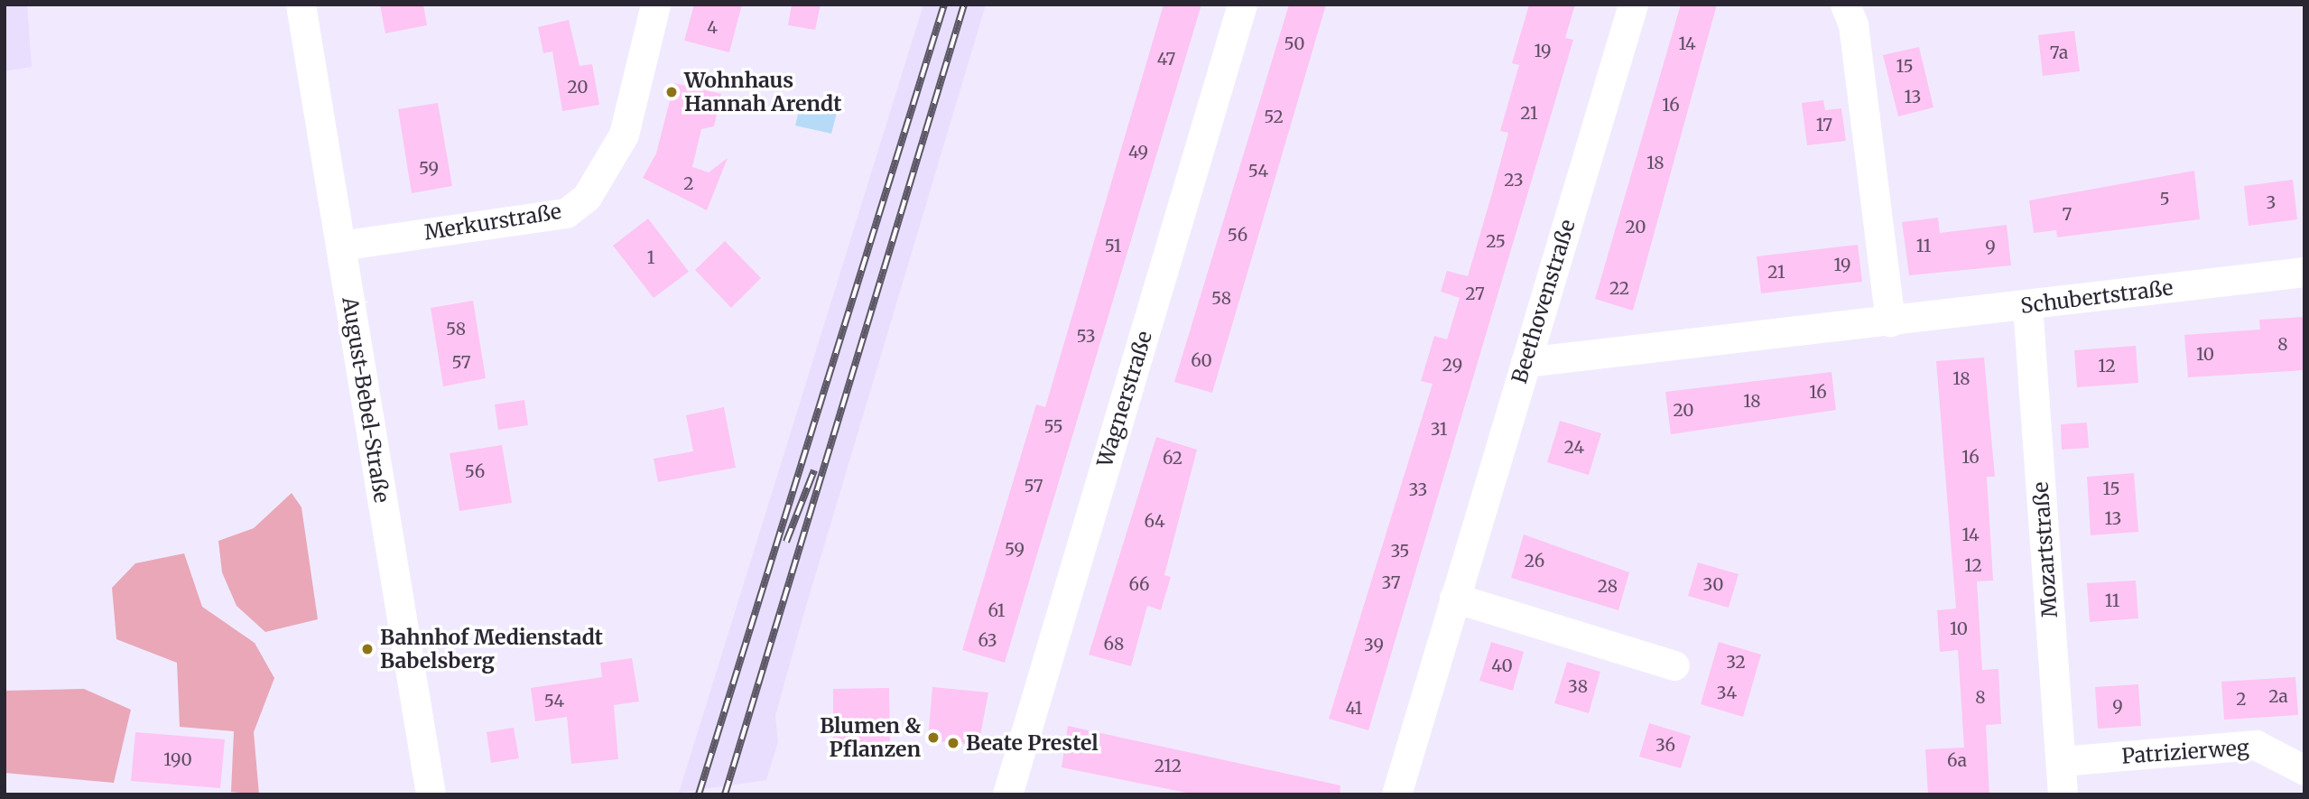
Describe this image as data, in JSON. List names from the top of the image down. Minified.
{"streets":{"street":["Merkurstraße","Schubertstraße","Beethovenstraße","Wagnerstraße","August-Bebel-Straße","Mozartstraße","Patrizierweg"]},"crossings":[["Merkurstraße","August-Bebel-Straße"],["Schubertstraße","Beethovenstraße"],["Schubertstraße","Mozartstraße"],["Mozartstraße","Patrizierweg"]],"places":["Wohnhaus Hannah Arendt","Bahnhof Medienstadt Babelsberg","Blumen & Pflanzen","Beate Prestel"],"house_numbers":["4","50","14","19","7a","47","15","20","13","16","21","52","17","49","18","59","54","23","2","5","3","7","20","56","25","51","11","9","1","19","21","22","27","58","58","53","8","10","60","57","29","12","18","16","18","20","55","31","24","16","62","56","57","15","33","13","64","14","59","35","26","12","37","66","30","28","11","61","10","63","68","39","32","40","38","34","2a","8","2","54","9","41","36","190","6a","212"]}
